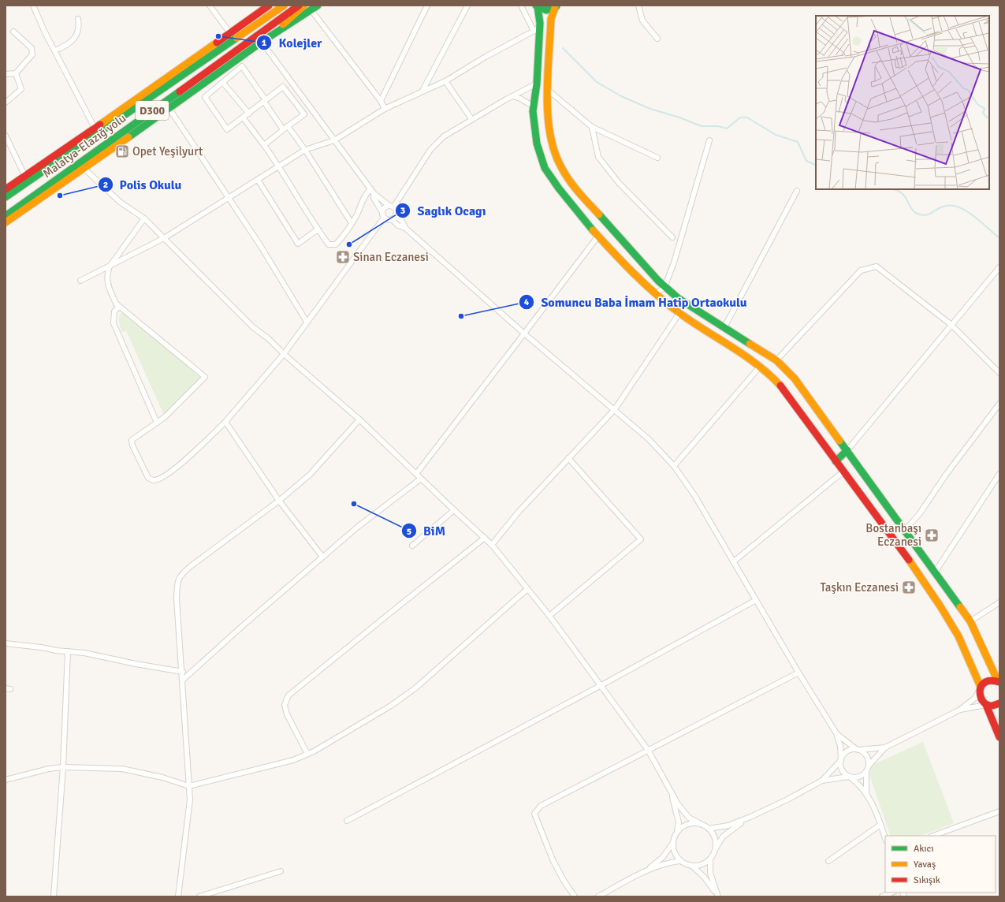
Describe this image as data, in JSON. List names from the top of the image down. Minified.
{"streets":{"main road":["D300","Malatya-Elazığ yolu"]},"places":{"other":["Kolejler","Polis Okulu","Saglık Ocagı","Somuncu Baba İmam Hatip Ortaokulu","BiM"],"fuel station":["Opet Yeşilyurt"],"pharmacy":["Sinan Eczanesi","Bostanbaşı Eczanesi","Taşkın Eczanesi"]},"legend":["Akıcı","Yavaş","Sıkışık"]}
